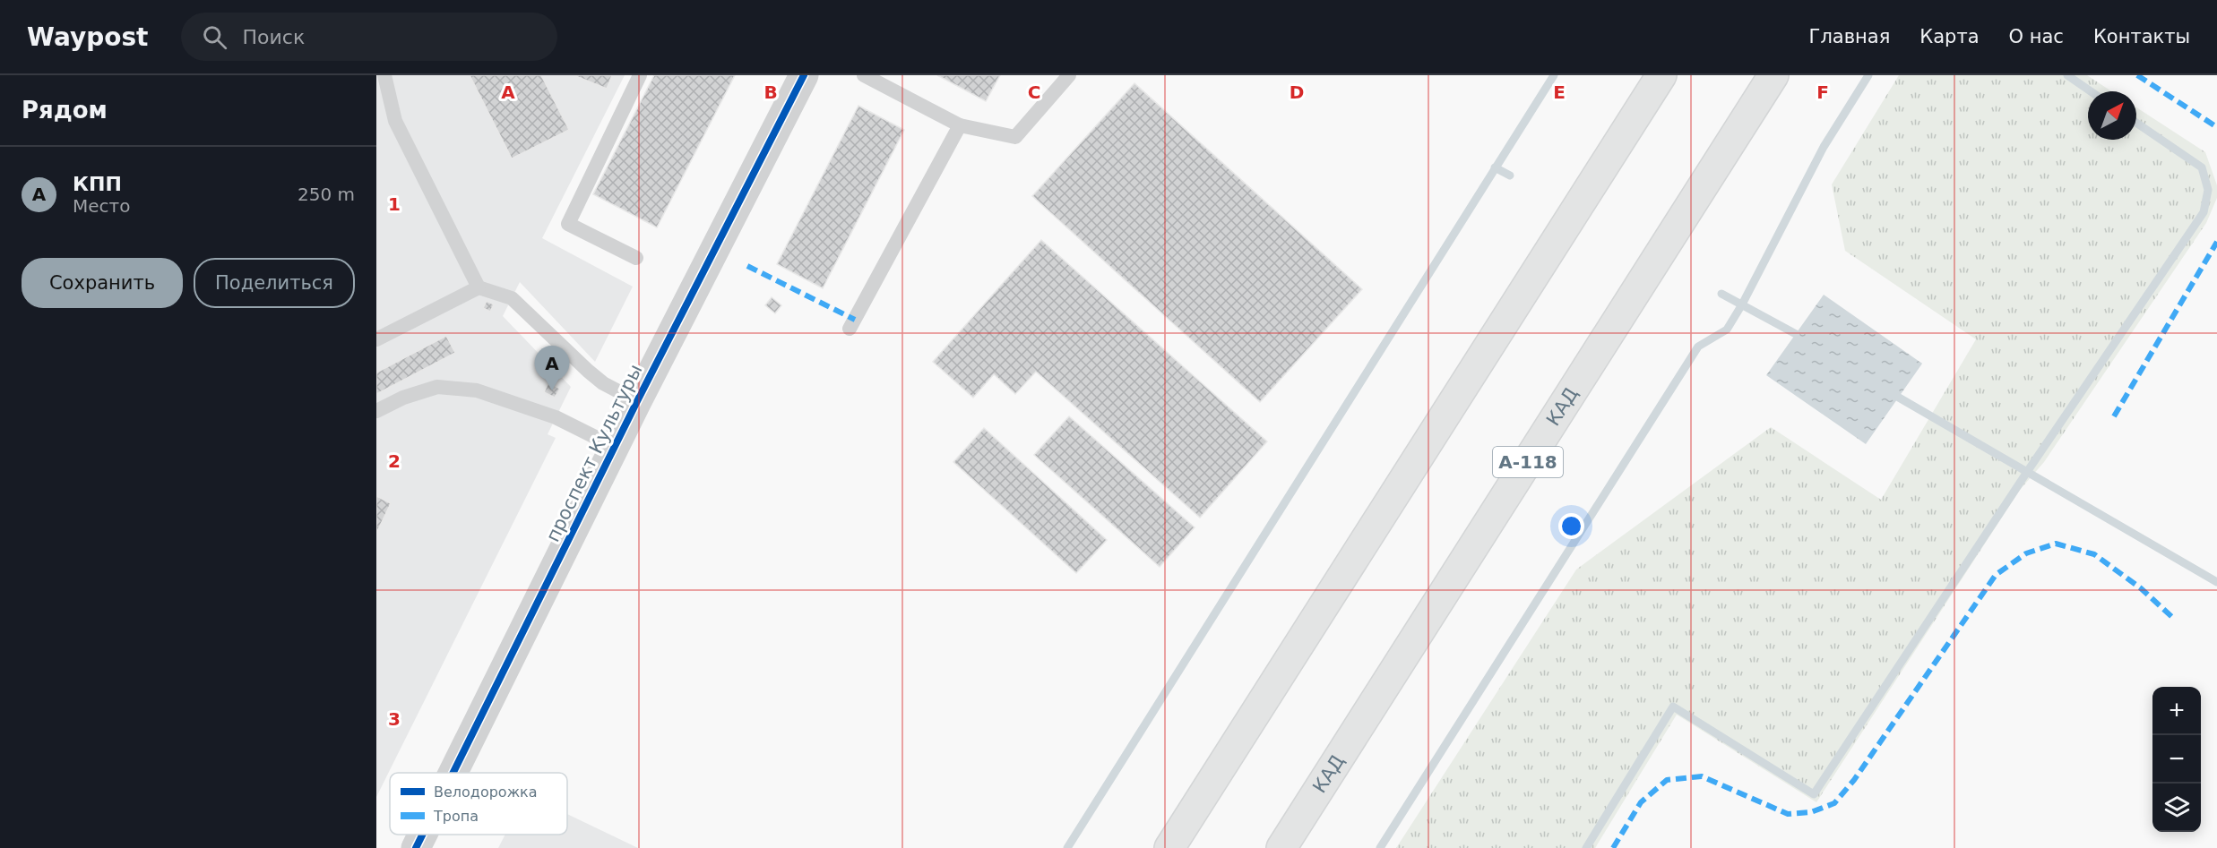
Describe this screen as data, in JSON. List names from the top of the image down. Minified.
{"streets":{"highway":["КАД","А-118"],"street":["проспект Культуры"]},"legend":["Велодорожка","Тропа"],"north":"top right","page":{"header":"Waypost","search":"Поиск","nav":["Главная","Карта","О нас","Контакты"],"heading":"Рядом","list":[{"mark":"A","name":"КПП","note":"Место","value":"250 m"}],"buttons":["Сохранить","Поделиться"],"pins":"A","map_buttons":["+","−"]},"grid":{"columns":["A","B","C","D","E","F"],"rows":["1","2","3"]}}
